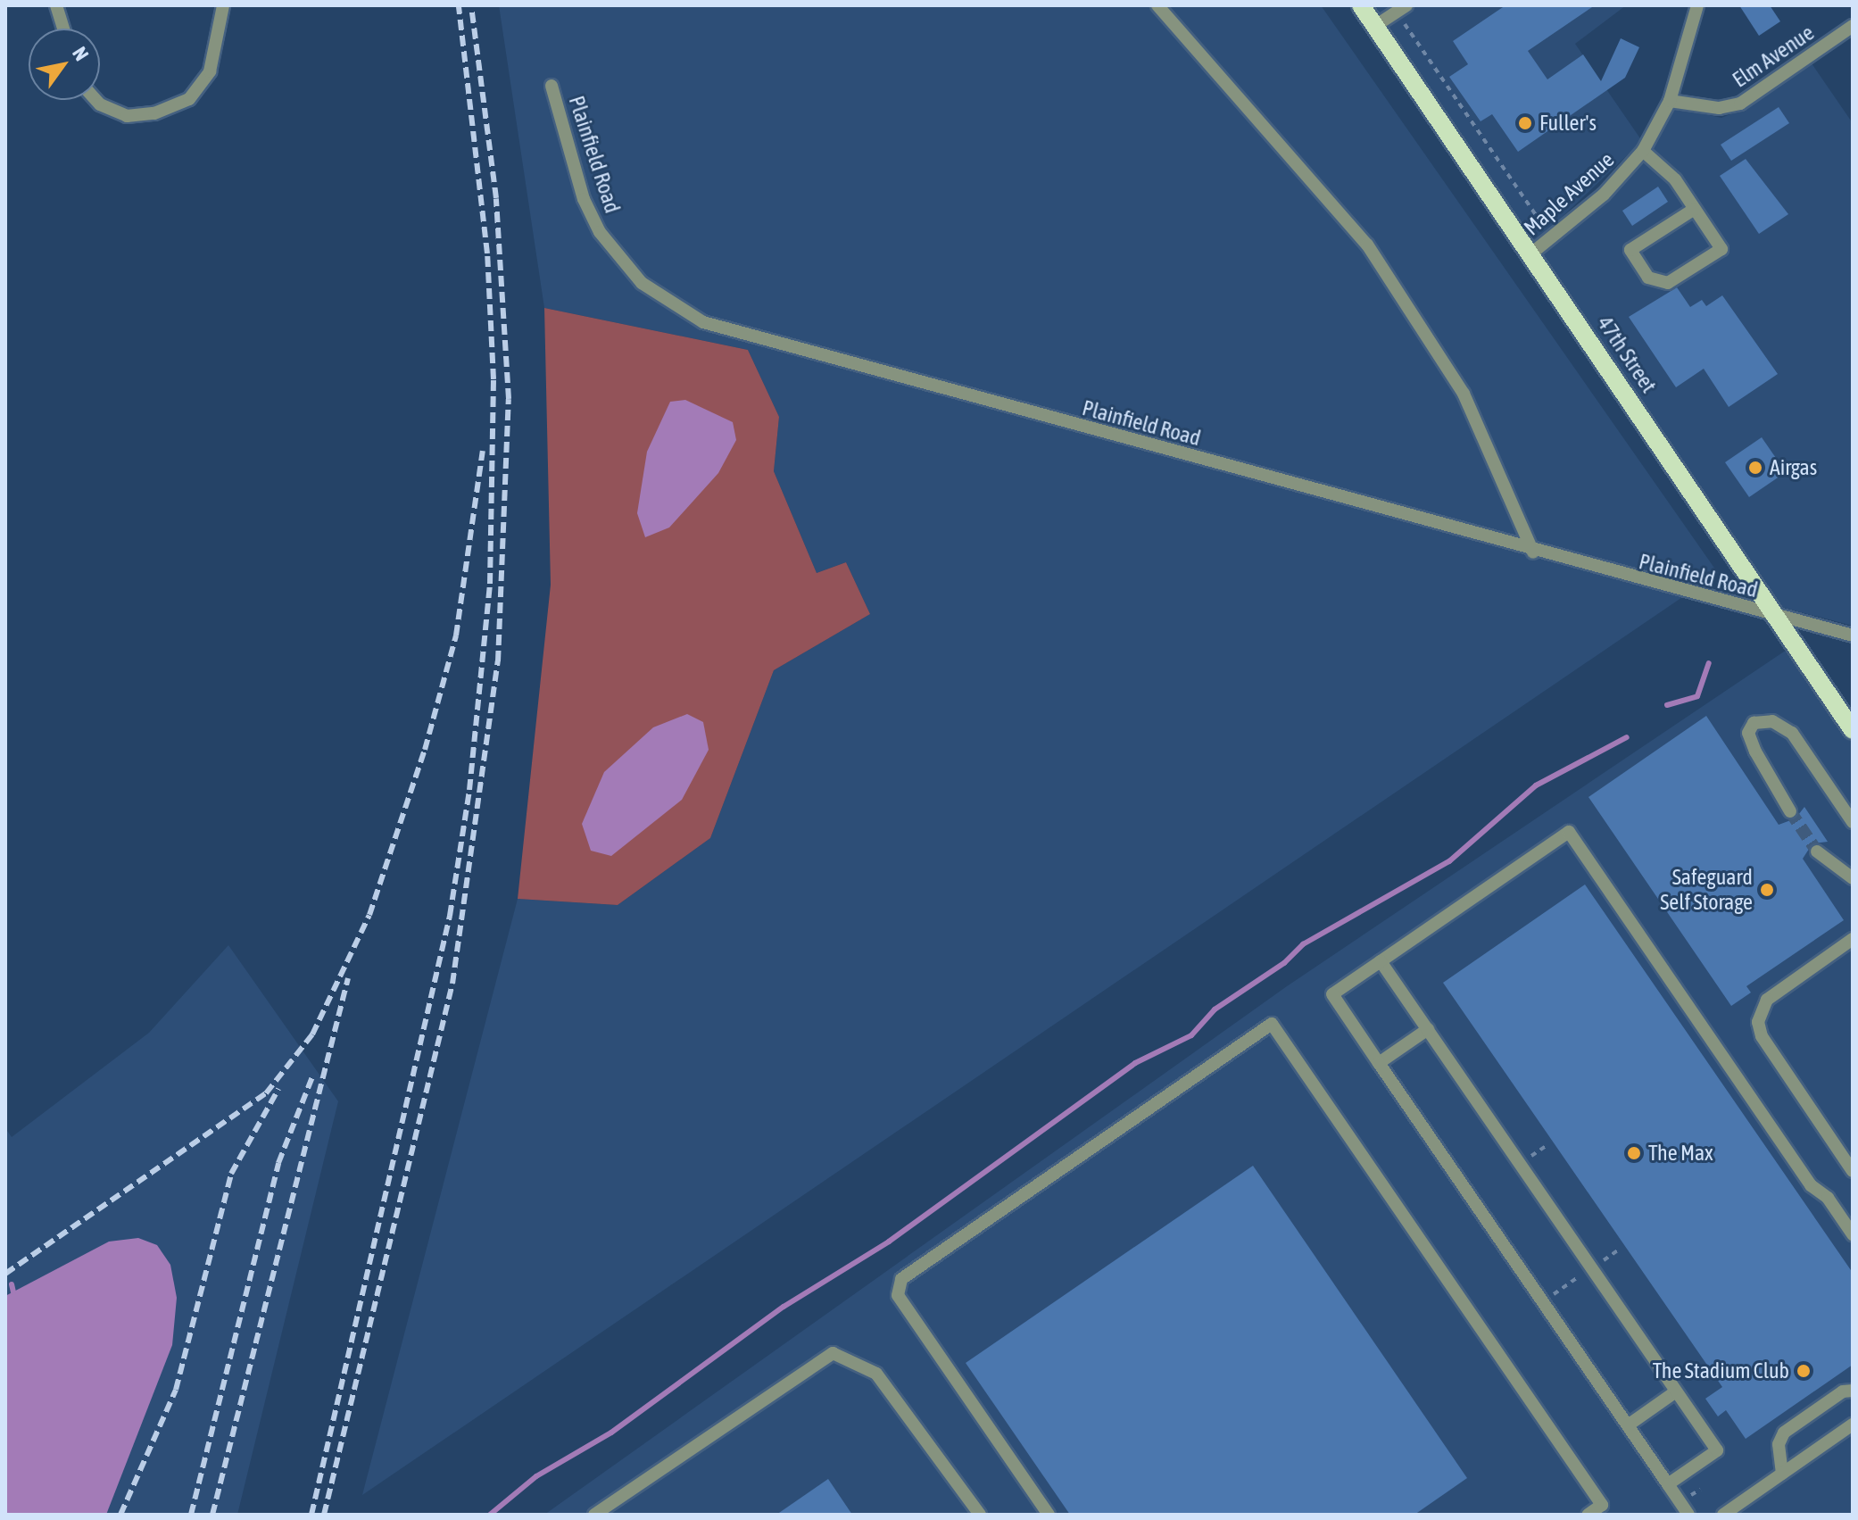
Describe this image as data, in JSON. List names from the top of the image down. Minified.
{"streets":{"main road":["47th Street"],"street":["Elm Avenue","Plainfield Road","Maple Avenue"]},"crossings":[["Elm Avenue","Maple Avenue"],["Plainfield Road","47th Street"],["Maple Avenue","47th Street"]],"places":["Fuller's","Airgas","Safeguard Self Storage","The Max","The Stadium Club"],"north":"top right"}
